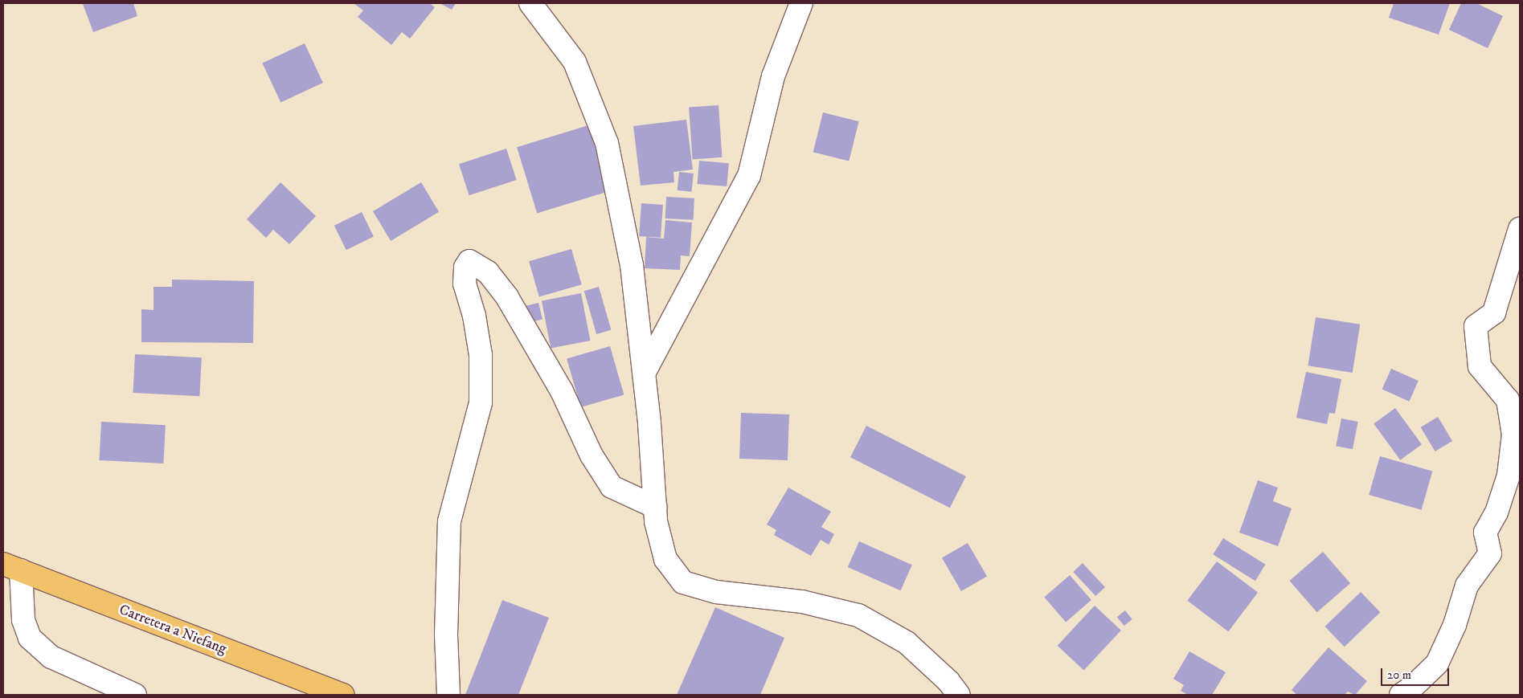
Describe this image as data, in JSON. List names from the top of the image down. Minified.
{"streets":{"main road":["Carretera a Niefang"]},"scale_bar":"20 m"}
